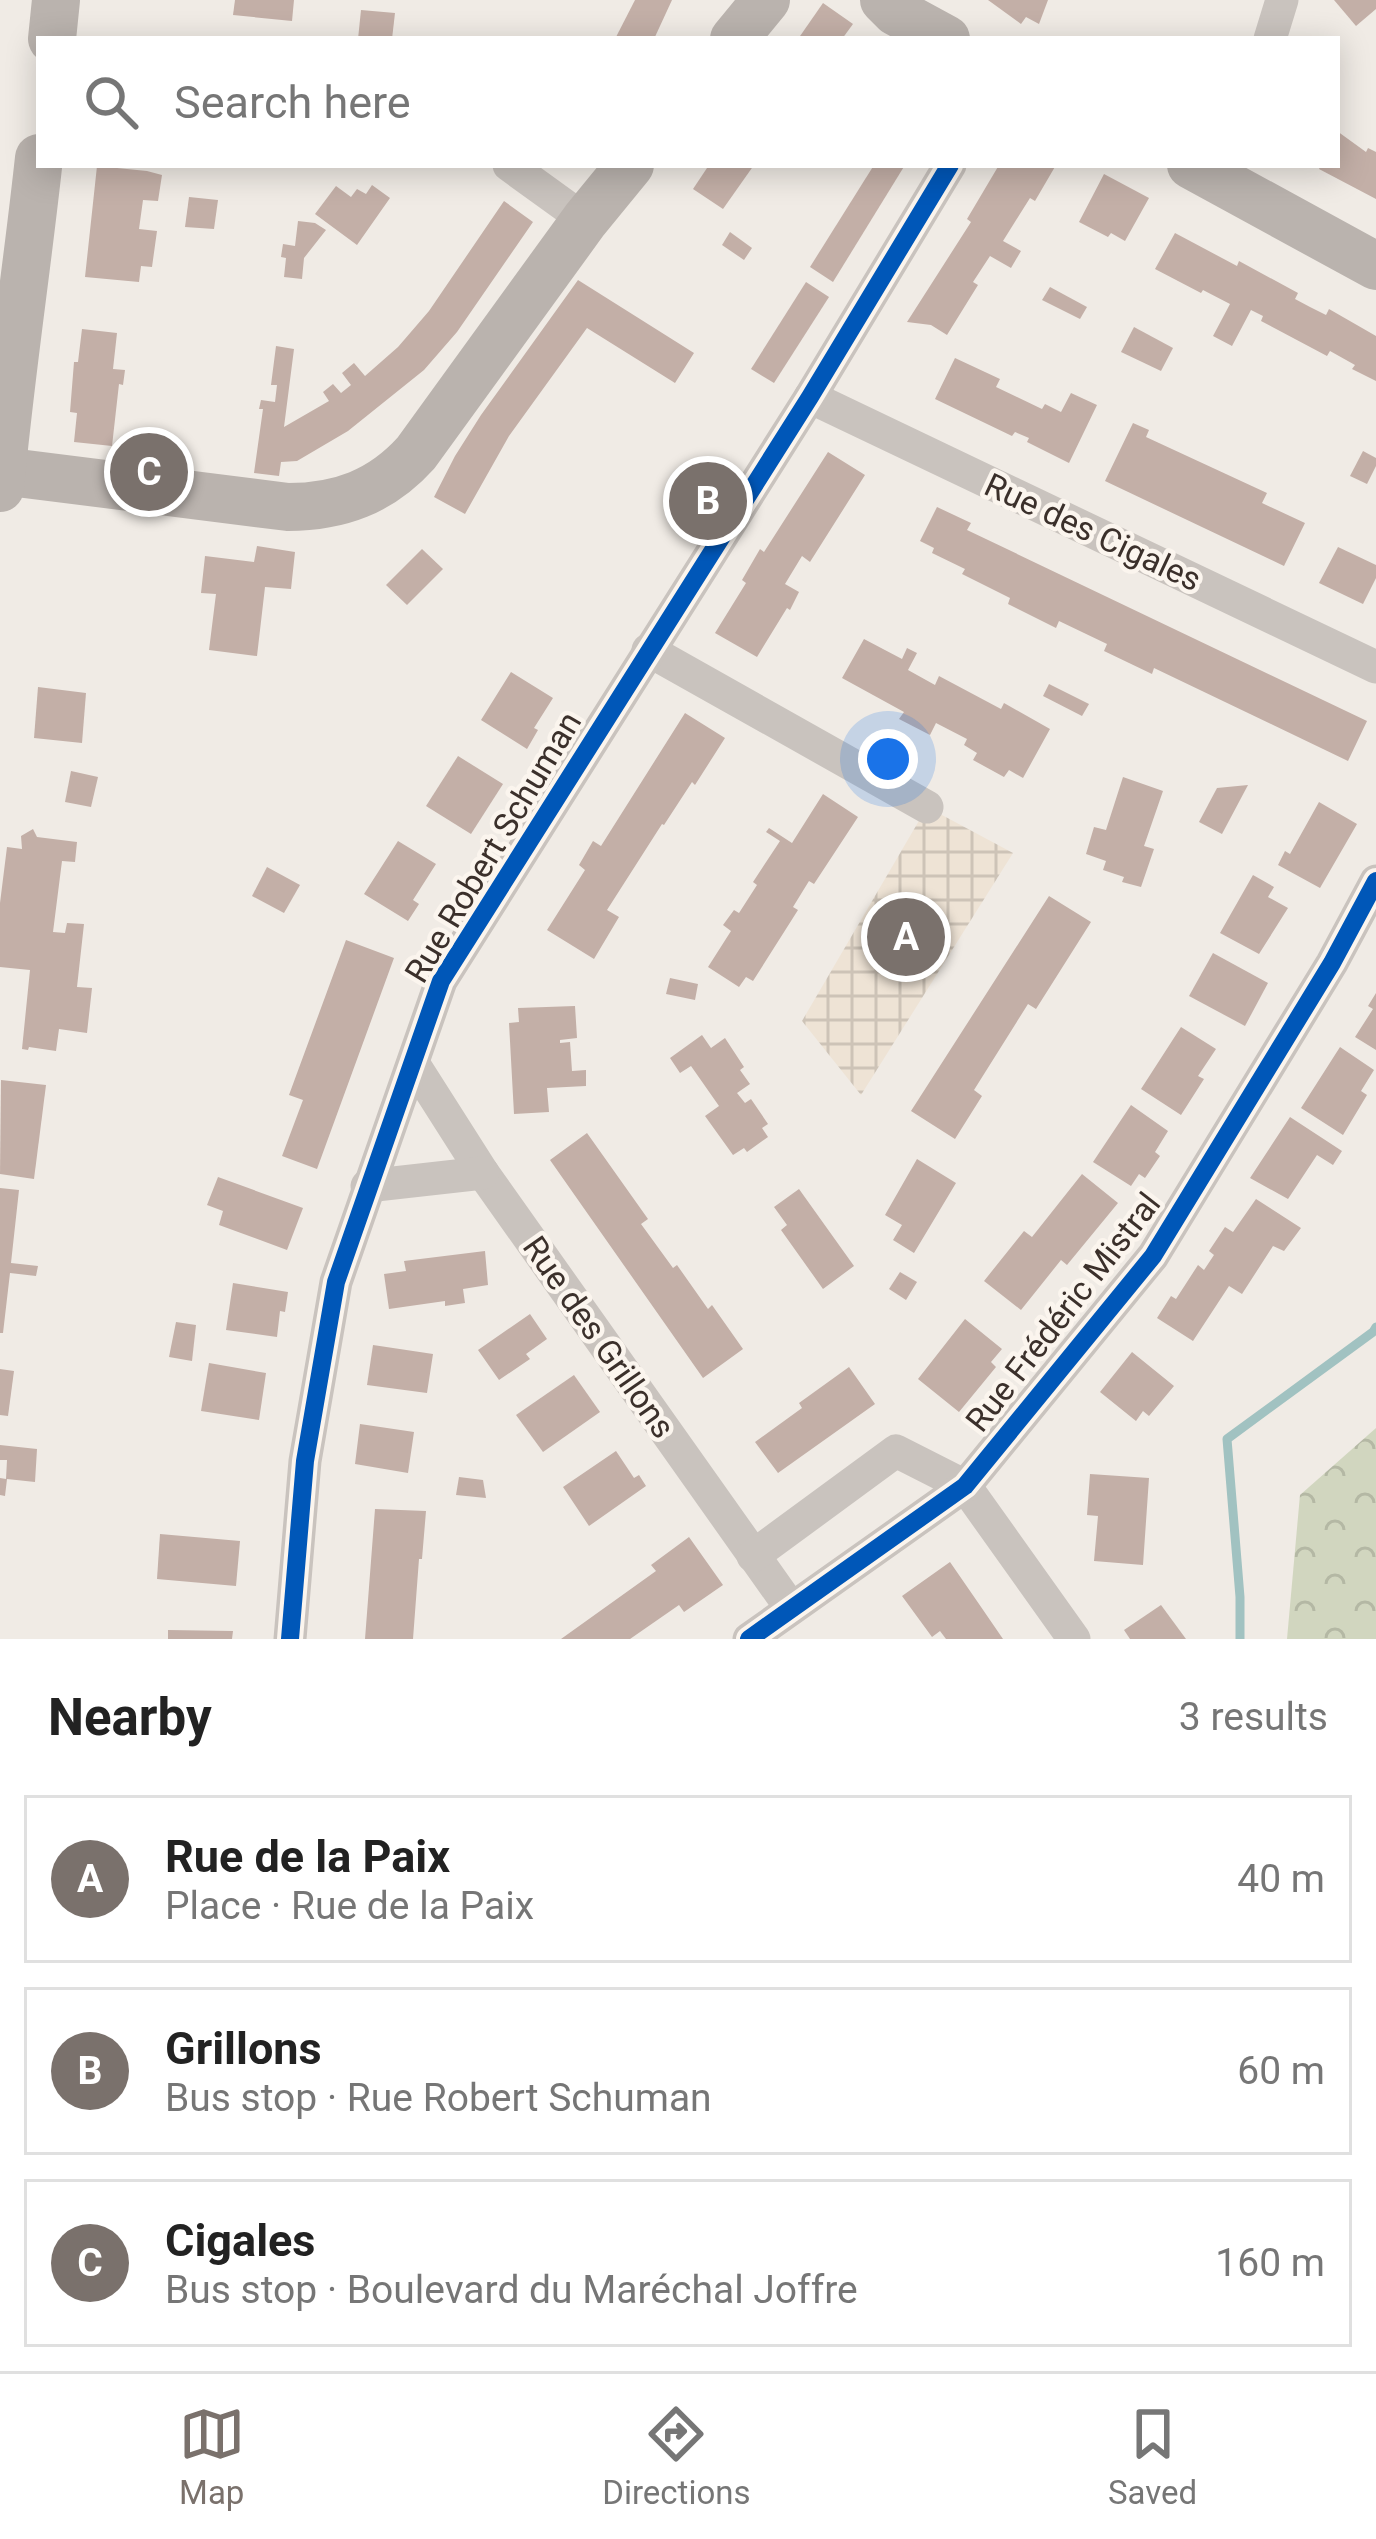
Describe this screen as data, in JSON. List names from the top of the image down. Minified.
{"streets":{"street":["Rue des Cigales","Rue Robert Schuman","Rue Frédéric Mistral","Rue des Grillons"]},"crossings":[["Rue des Cigales","Rue Robert Schuman"],["Rue Robert Schuman","Rue des Grillons"],["Rue Frédéric Mistral","Rue des Grillons"]],"page":{"search":"Search here","pins":["C","B","A"],"heading":["Nearby","3 results"],"list":[{"mark":"A","name":"Rue de la Paix","note":"Place · Rue de la Paix","value":"40 m"},{"mark":"B","name":"Grillons","note":"Bus stop · Rue Robert Schuman","value":"60 m"},{"mark":"C","name":"Cigales","note":"Bus stop · Boulevard du Maréchal Joffre","value":"160 m"}],"nav":["Map","Directions","Saved"]}}
